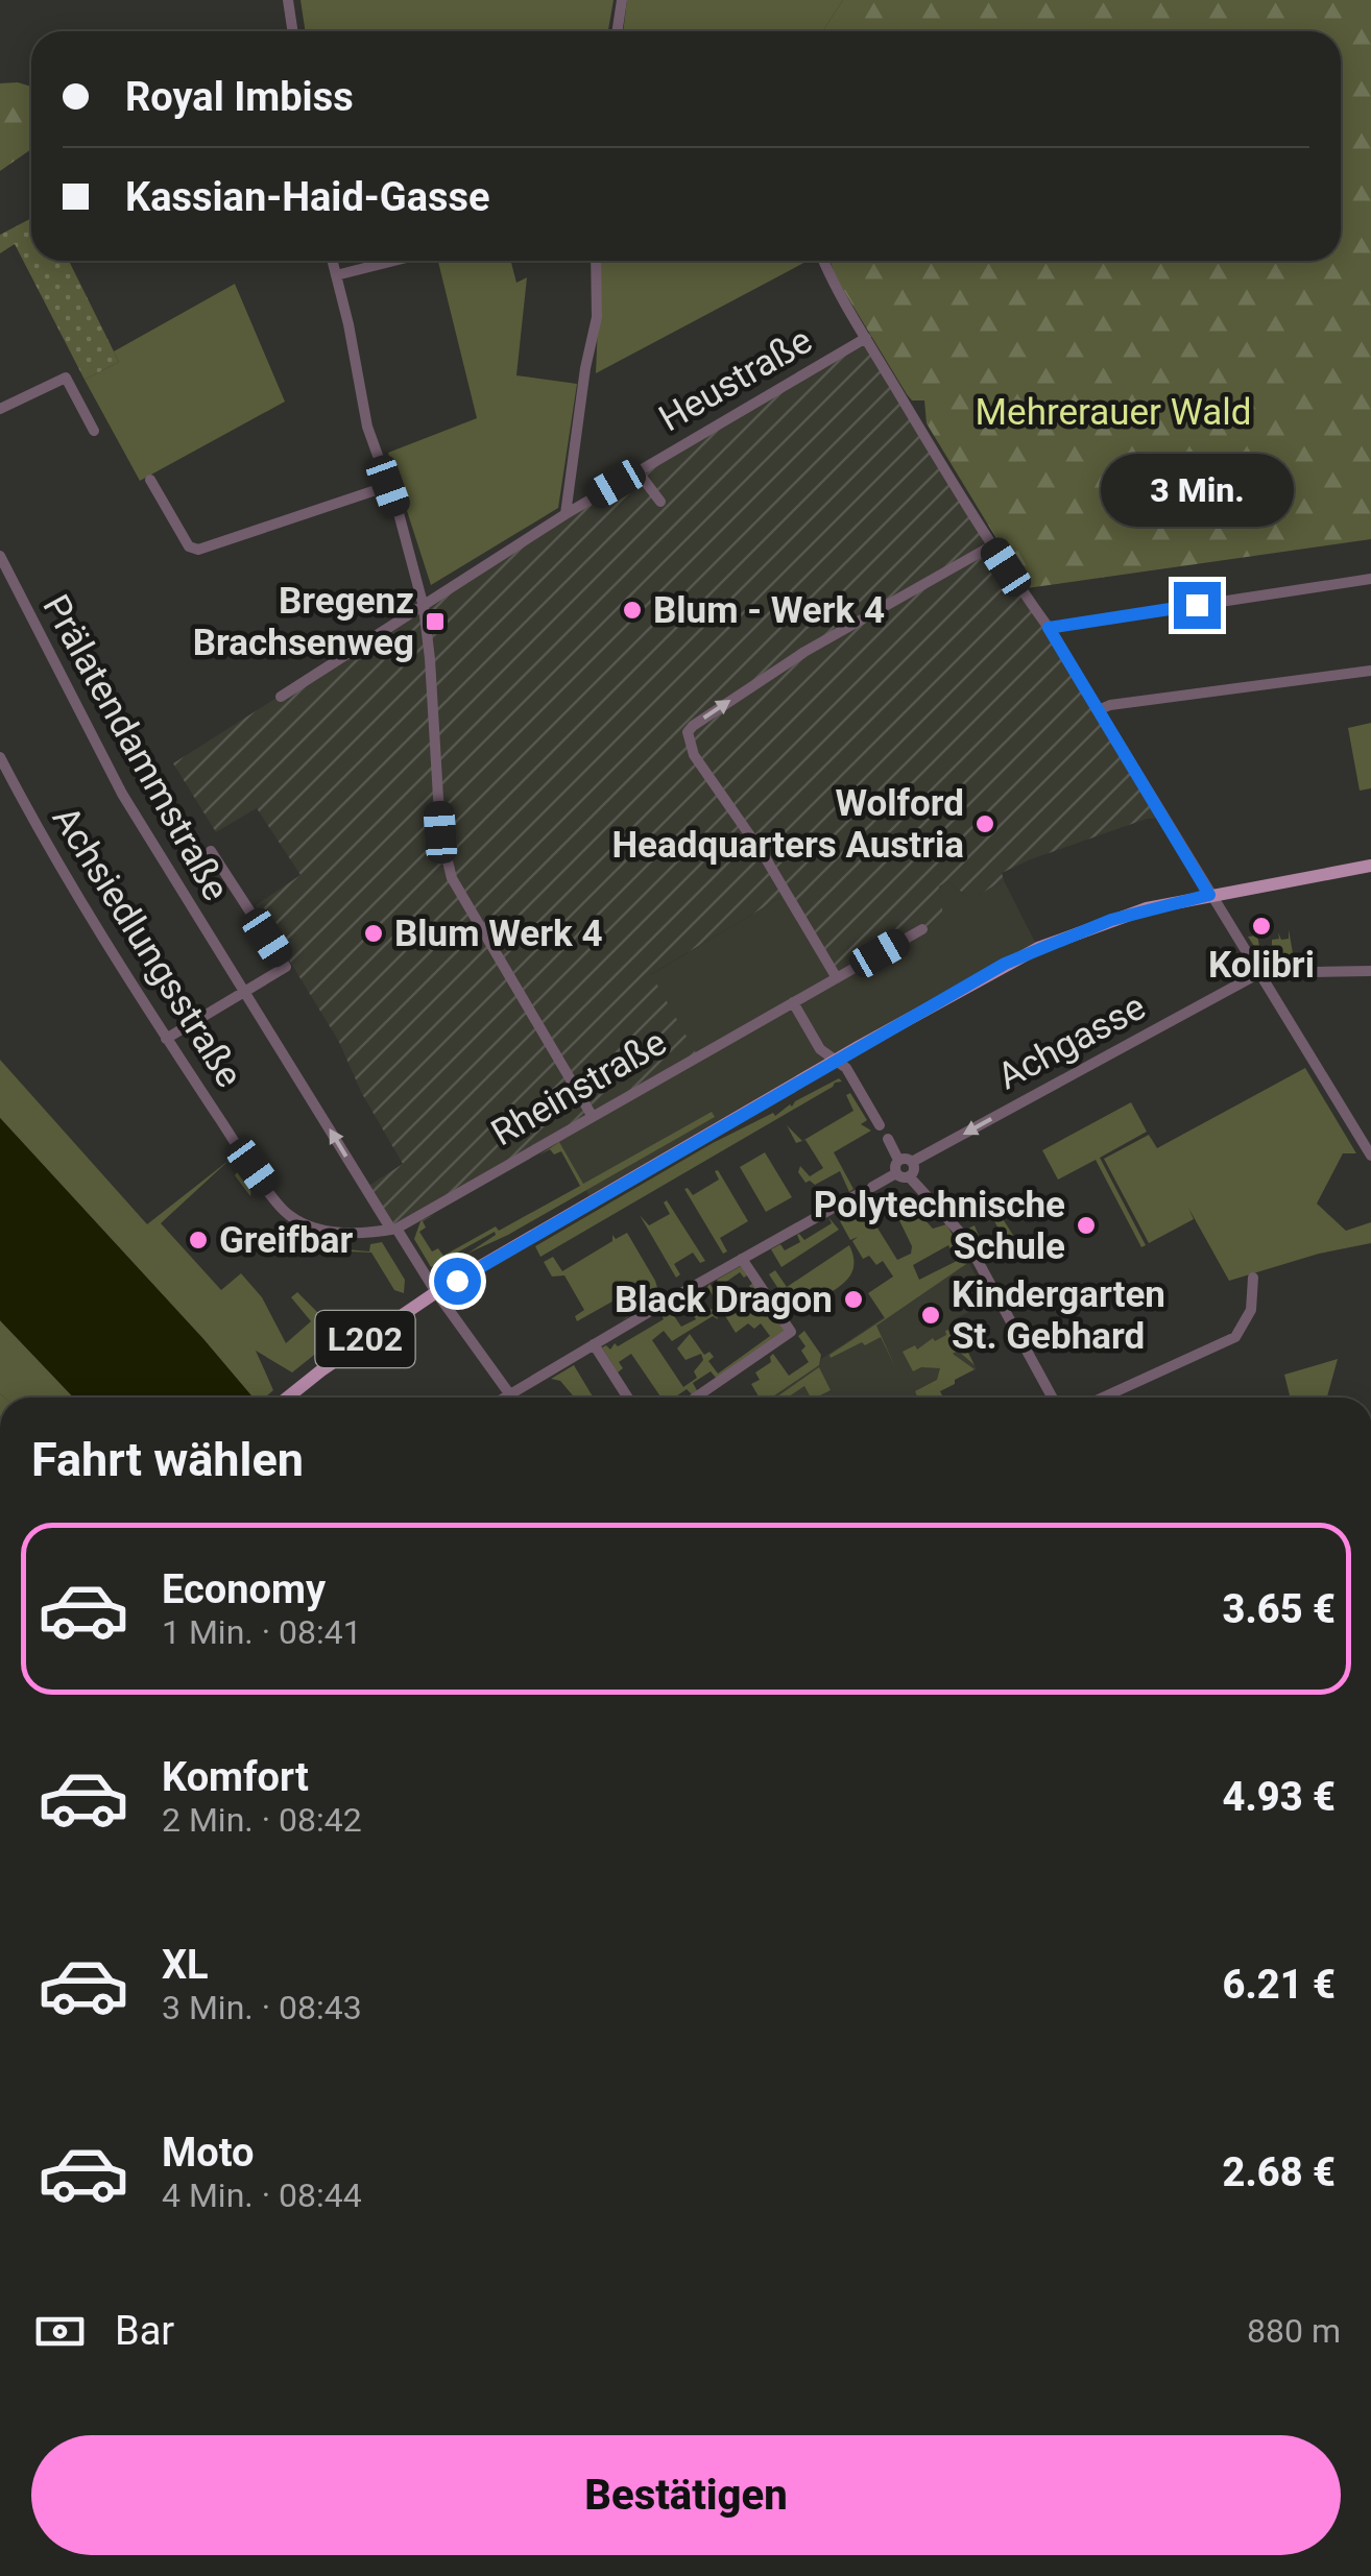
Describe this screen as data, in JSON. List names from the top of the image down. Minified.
{"streets":{"main road":["L202"],"street":["Heustraße","Prälatendammstraße","Achsiedlungsstraße","Achgasse","Rheinstraße"]},"crossings":[["Prälatendammstraße","Achsiedlungsstraße"],["Prälatendammstraße","Rheinstraße"],["Achsiedlungsstraße","Rheinstraße"]],"one_way":["Prälatendammstraße","Achgasse"],"parks":["Mehrerauer Wald"],"places":{"other":["Blum - Werk 4","Wolford Headquarters Austria","Kolibri","Blum Werk 4","Polytechnische Schule","Greifbar","Black Dragon","Kindergarten St. Gebhard"],"transit":["Bregenz Brachsenweg"]},"page":{"banner":["Royal Imbiss","Kassian-Haid-Gasse"],"bubble":"3 Min.","heading":"Fahrt wählen","list":[{"name":"Economy","note":"1 Min. · 08:41","value":"3.65 €"},{"name":"Komfort","note":"2 Min. · 08:42","value":"4.93 €"},{"name":"XL","note":"3 Min. · 08:43","value":"6.21 €"},{"name":"Moto","note":"4 Min. · 08:44","value":"2.68 €"}],"pay":["Bar","880 m"],"buttons":"Bestätigen"}}
